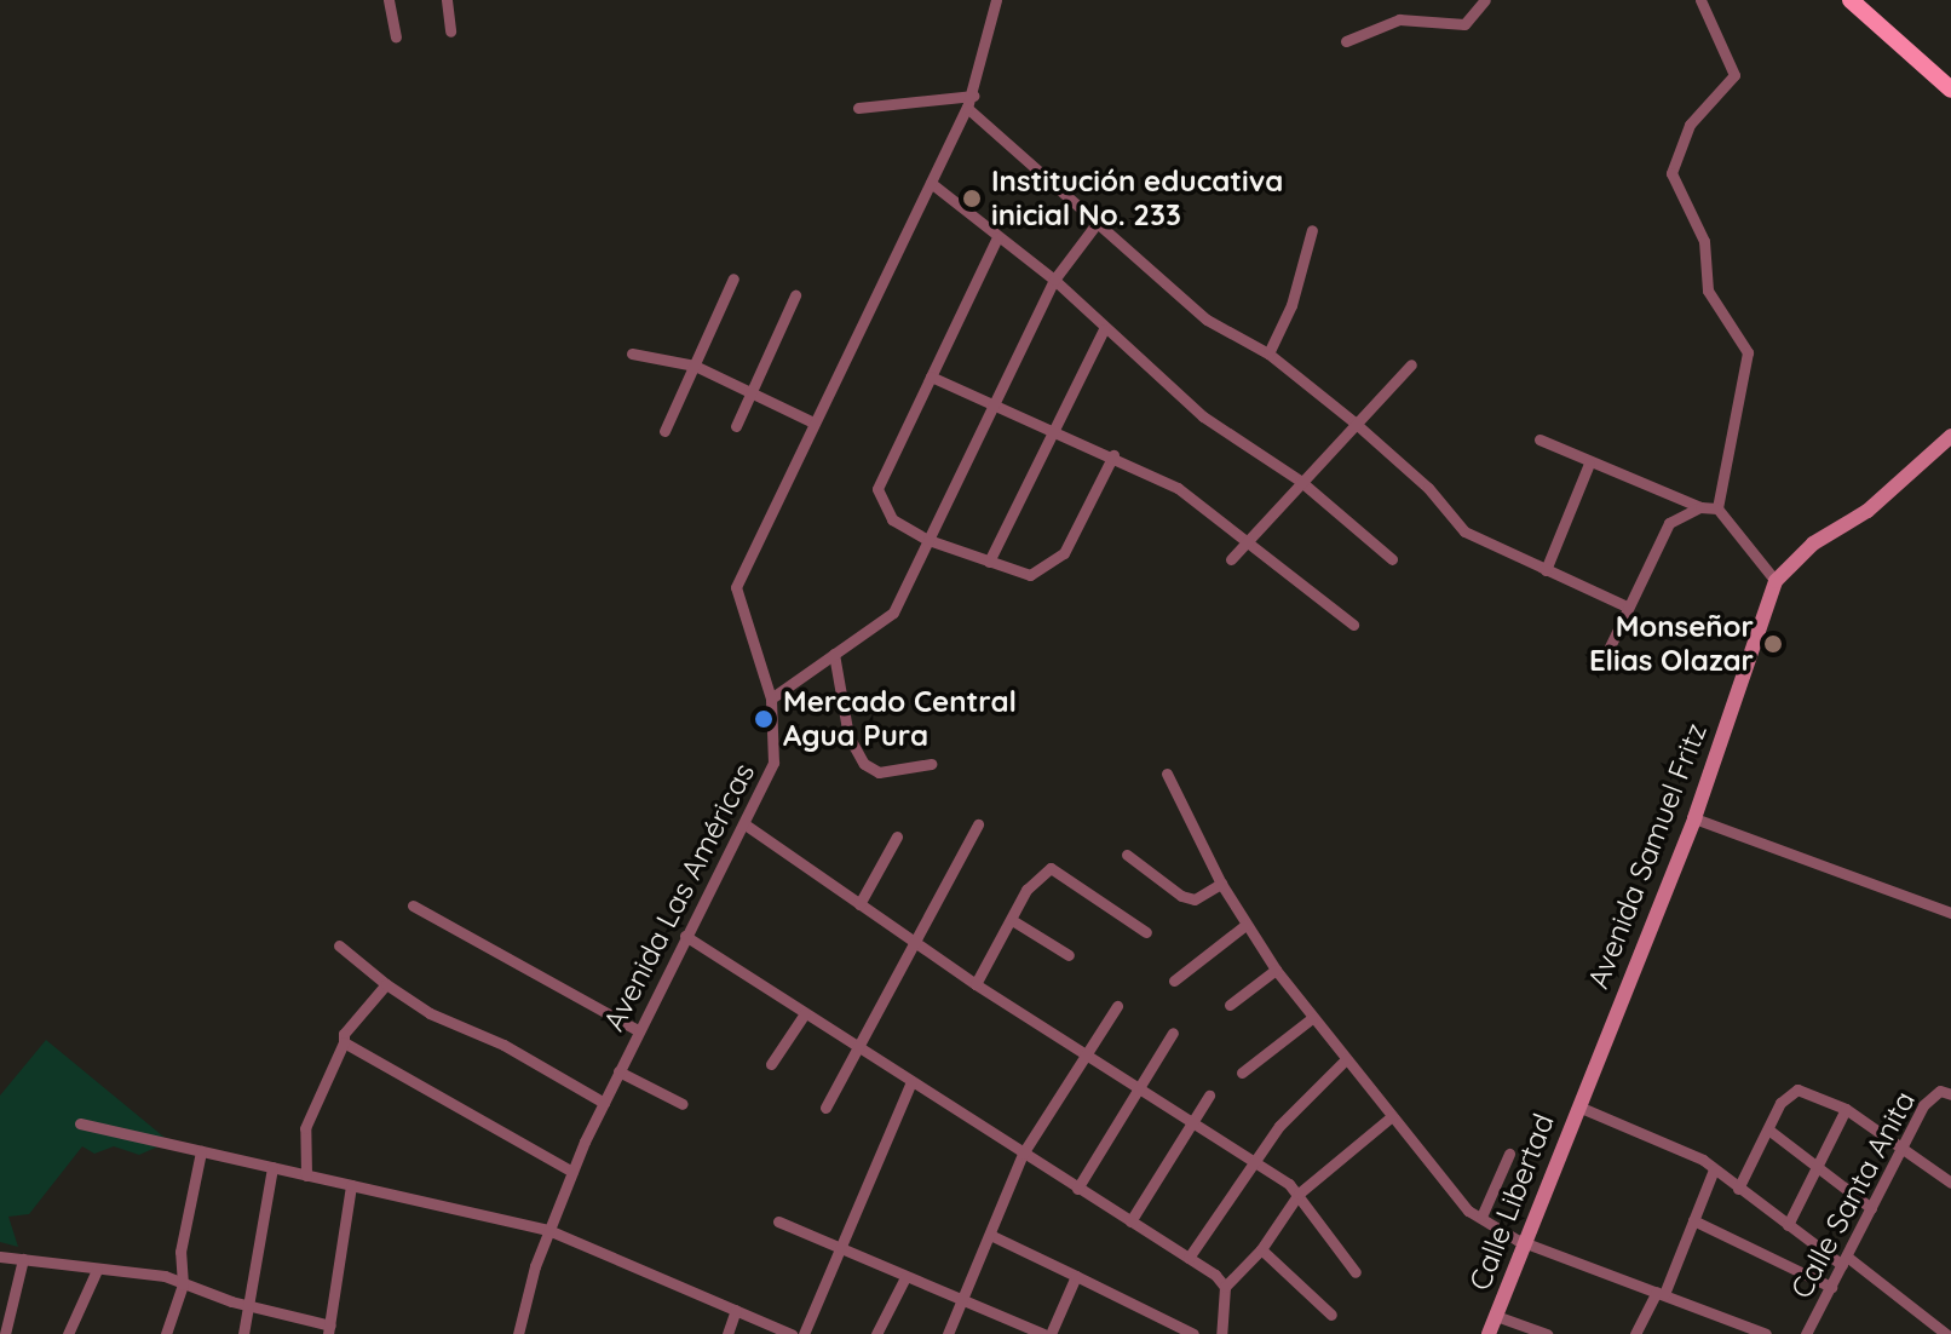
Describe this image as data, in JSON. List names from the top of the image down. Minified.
{"streets":{"street":["Avenida Samuel Fritz","Avenida Las Américas","Calle Santa Anita","Calle Libertad"]},"crossings":[["Avenida Samuel Fritz","Calle Libertad"]],"places":["Institución educativa inicial No. 233","Monseñor Elias Olazar","Mercado Central Agua Pura"]}
